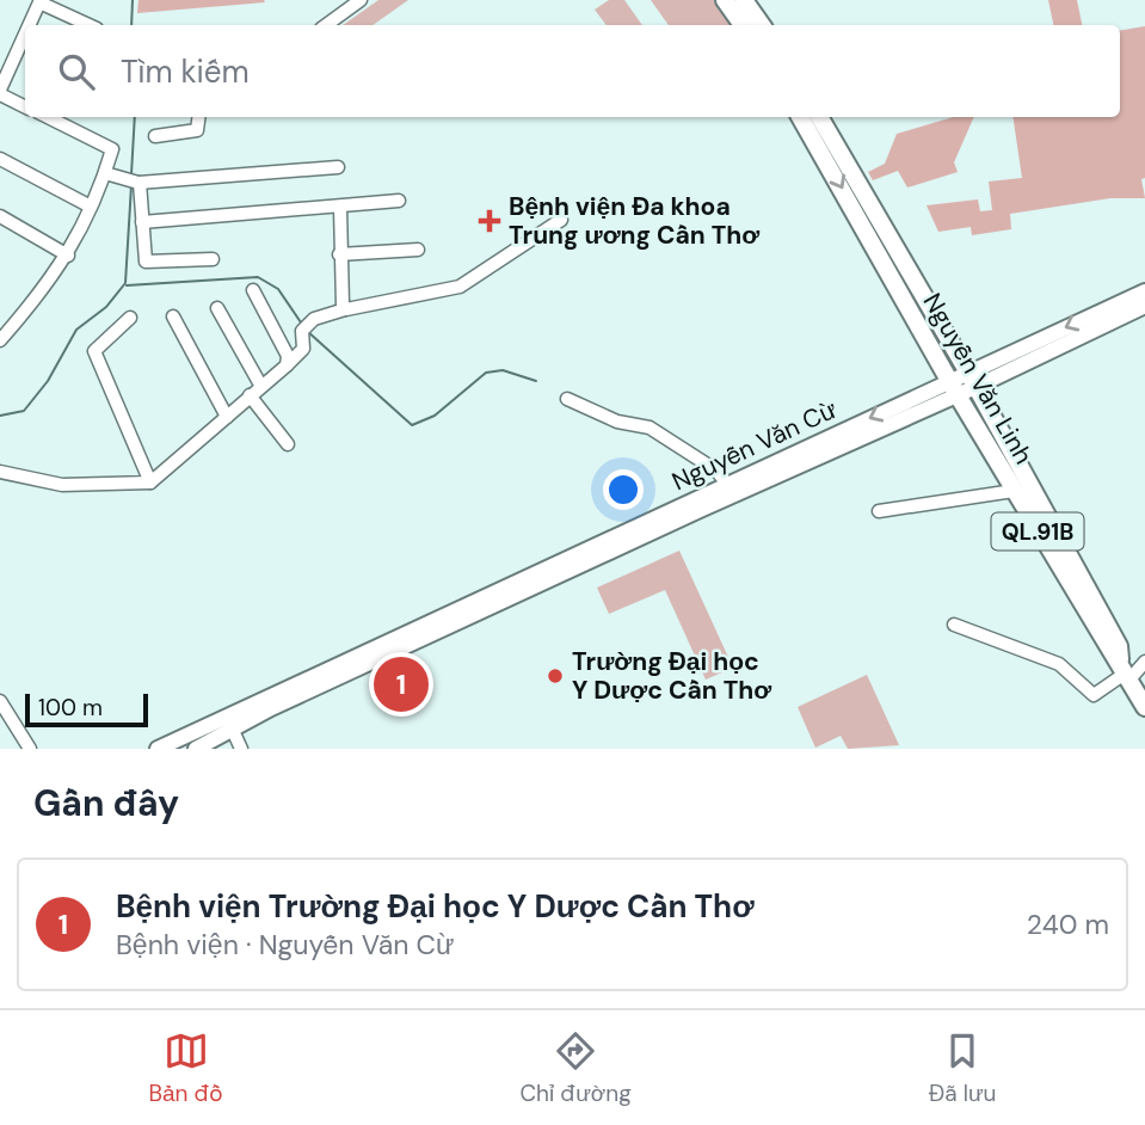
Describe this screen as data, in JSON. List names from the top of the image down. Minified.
{"streets":{"highway":["Nguyễn Văn Linh","QL.91B"],"main road":["Nguyễn Văn Cừ"]},"crossings":[["Nguyễn Văn Linh","Nguyễn Văn Cừ"]],"places":{"health":["Bệnh viện Đa khoa Trung ương Cần Thơ"],"other":["Trường Đại học Y Dược Cần Thơ"]},"scale_bar":"100 m","page":{"search":"Tìm kiếm","pins":"1","scale":"100 m","heading":"Gần đây","list":[{"mark":"1","name":"Bệnh viện Trường Đại học Y Dược Cần Thơ","note":"Bệnh viện · Nguyễn Văn Cừ","value":"240 m"}],"nav":["Bản đồ","Chỉ đường","Đã lưu"]}}
